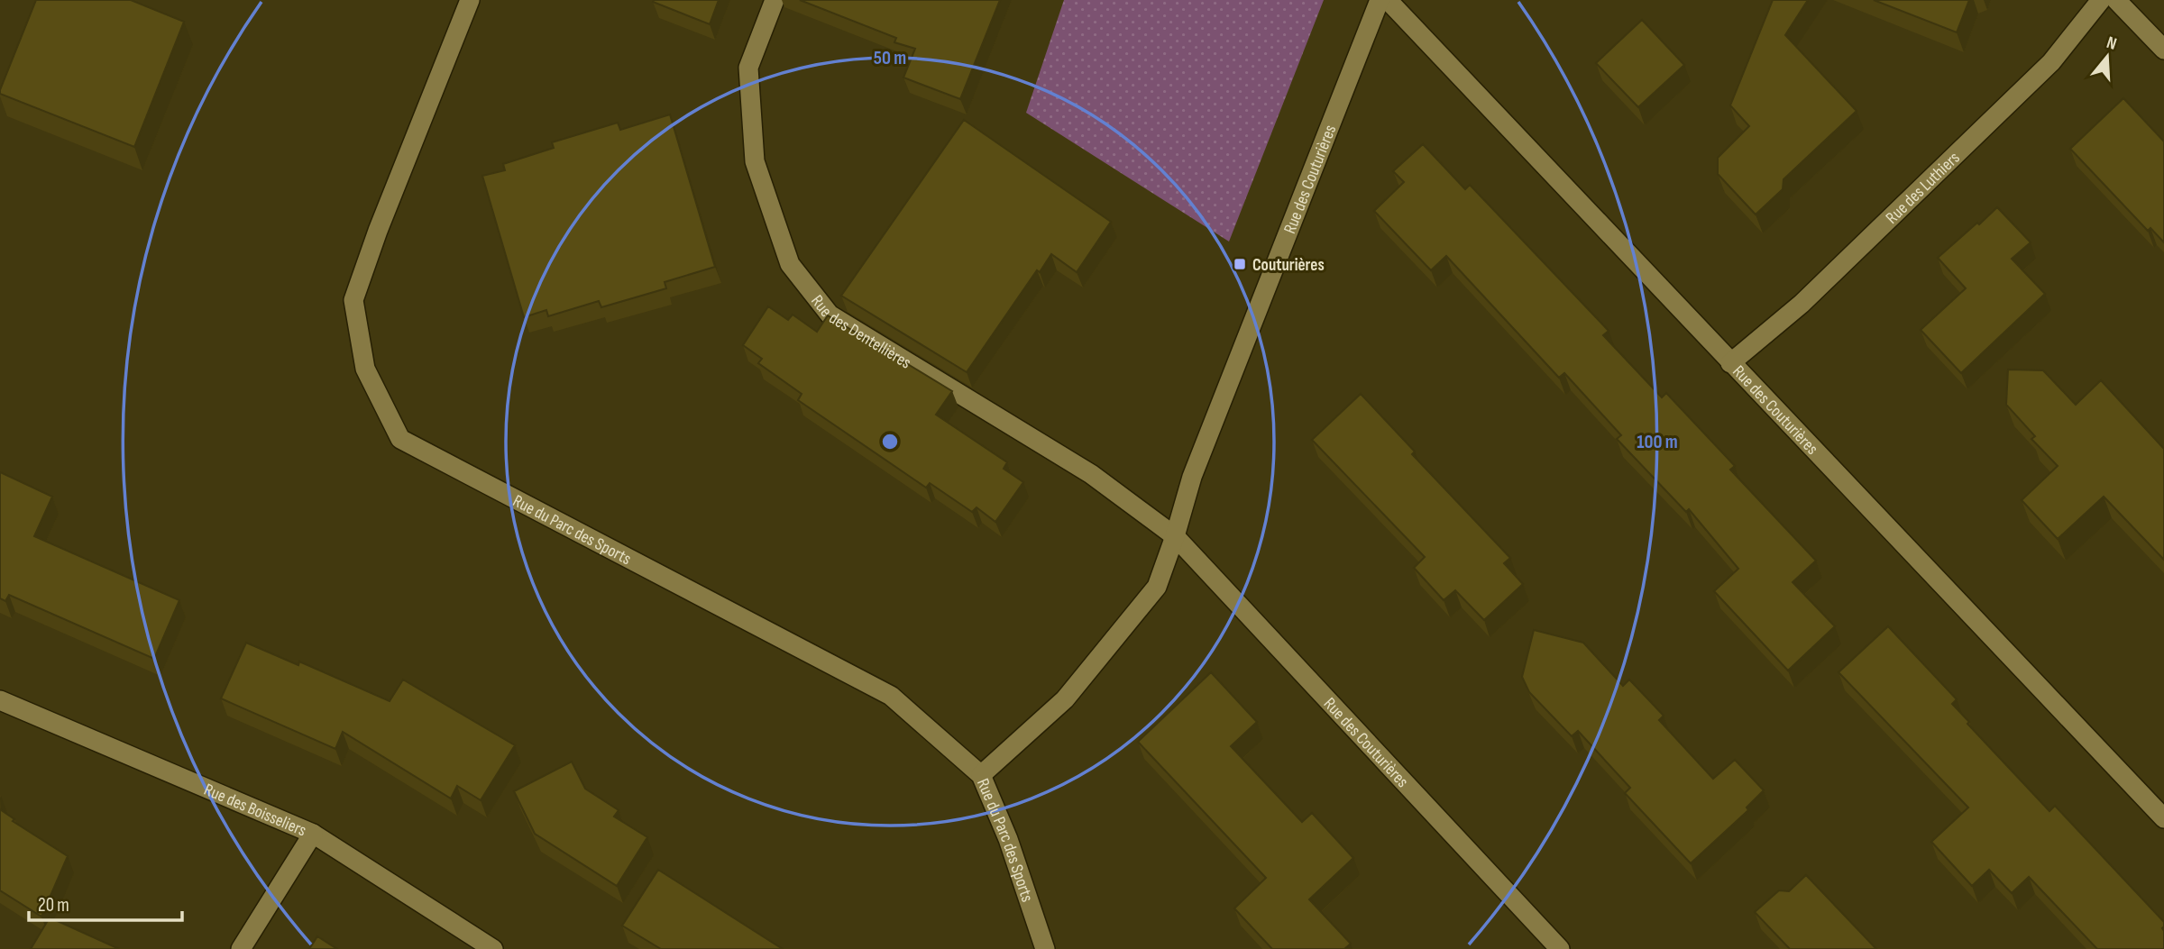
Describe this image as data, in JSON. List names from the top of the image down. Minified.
{"streets":{"street":["Rue des Couturières","Rue des Luthiers","Rue des Dentellières","Rue du Parc des Sports","Rue des Boisseliers"]},"crossings":[["Rue des Couturières","Rue des Luthiers"],["Rue des Couturières","Rue des Dentellières"],["Rue des Couturières","Rue du Parc des Sports"]],"places":{"transit":["Couturières"]},"scale_bar":"20 m","north":"top","rings":["50 m","100 m"]}
